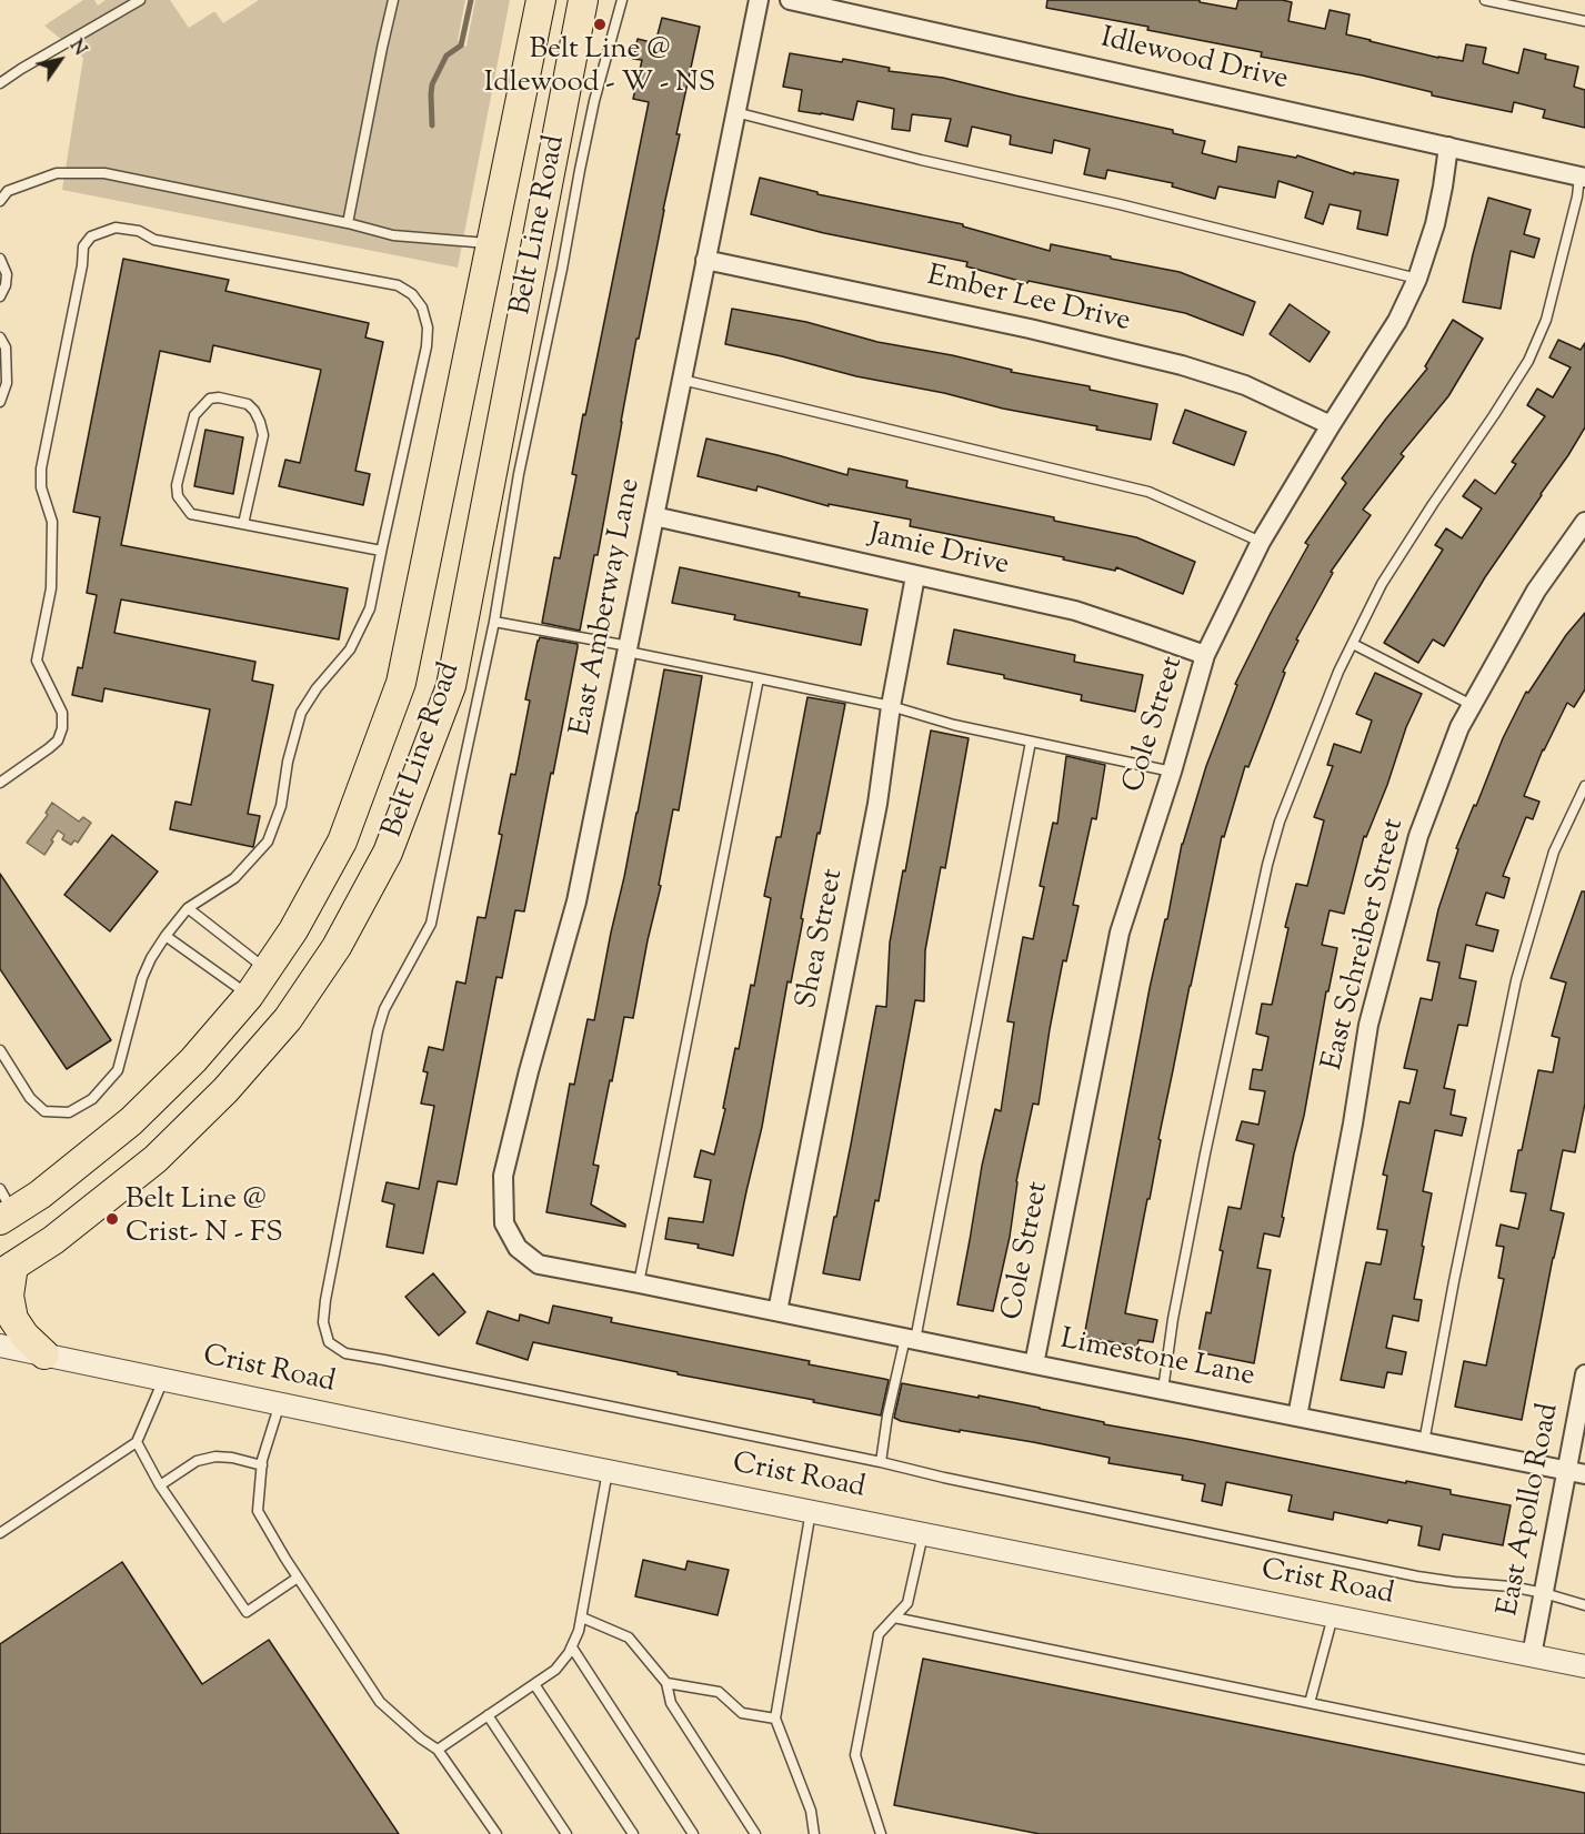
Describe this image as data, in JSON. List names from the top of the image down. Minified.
{"streets":{"main road":["Belt Line Road"],"street":["Idlewood Drive","Ember Lee Drive","Jamie Drive","East Amberway Lane","Cole Street","Shea Street","East Schreiber Street","Limestone Lane","Crist Road","East Apollo Road"]},"crossings":[["Idlewood Drive","Cole Street"],["Ember Lee Drive","East Amberway Lane"],["Ember Lee Drive","Cole Street"],["Jamie Drive","East Amberway Lane"],["Jamie Drive","Cole Street"],["Jamie Drive","Shea Street"],["East Amberway Lane","Limestone Lane"],["Cole Street","Limestone Lane"],["Shea Street","Limestone Lane"],["East Schreiber Street","Limestone Lane"],["Limestone Lane","East Apollo Road"],["Crist Road","East Apollo Road"]],"places":["Belt Line @ Idlewood - W - NS","Belt Line @ Crist- N - FS"],"north":"top right"}
